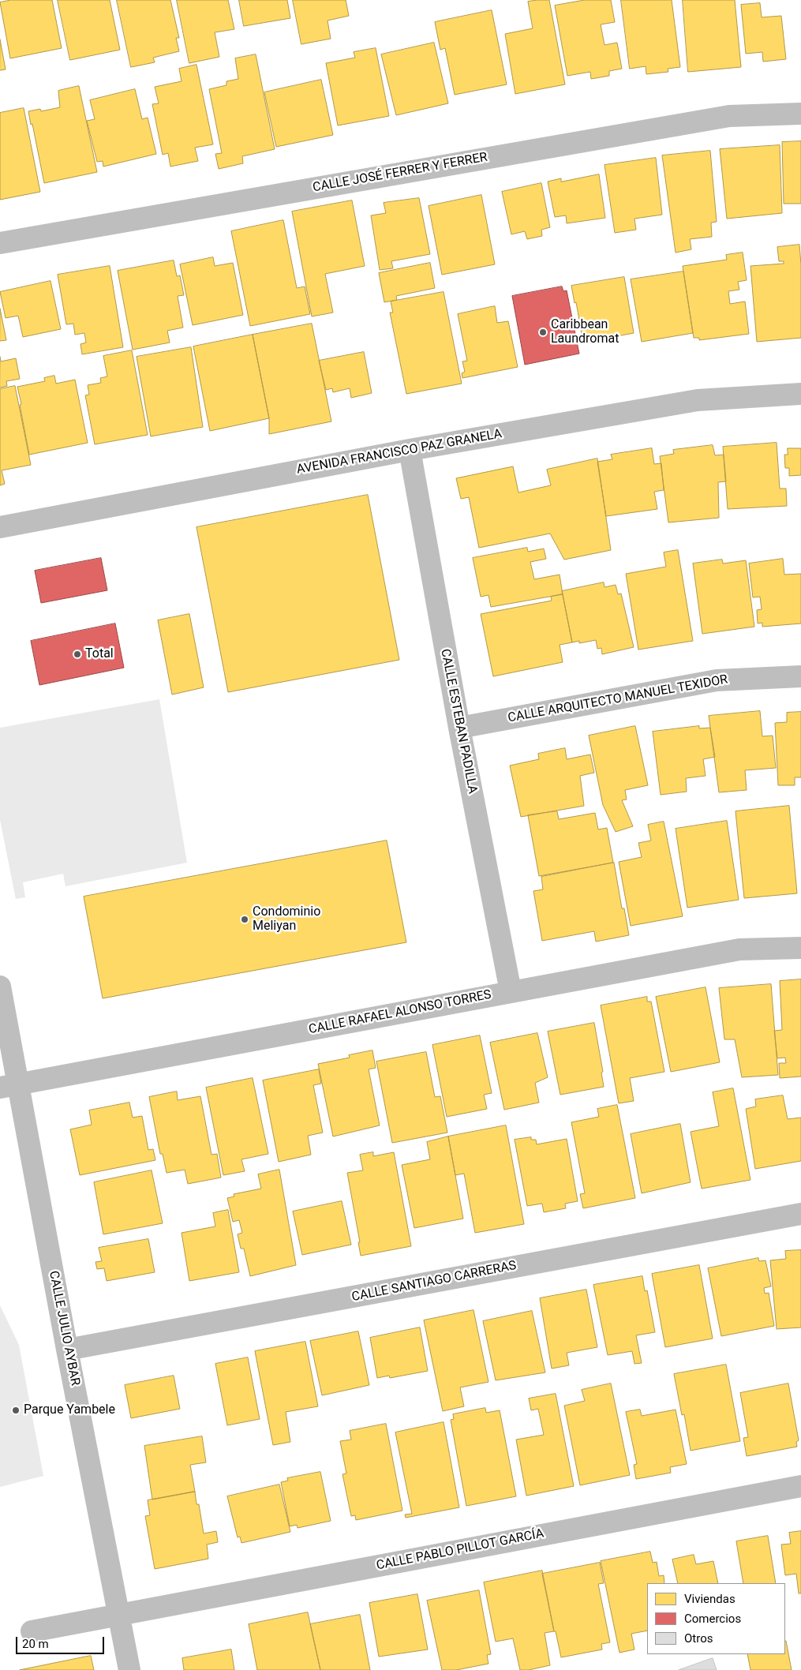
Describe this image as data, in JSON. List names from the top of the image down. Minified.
{"streets":{"street":["CALLE JOSÉ FERRER Y FERRER","AVENIDA FRANCISCO PAZ GRANELA","CALLE ARQUITECTO MANUEL TEXIDOR","CALLE ESTEBAN PADILLA","CALLE RAFAEL ALONSO TORRES","CALLE SANTIAGO CARRERAS","CALLE JULIO AYBAR","CALLE PABLO PILLOT GARCÍA"]},"crossings":[["AVENIDA FRANCISCO PAZ GRANELA","CALLE ESTEBAN PADILLA"],["CALLE ARQUITECTO MANUEL TEXIDOR","CALLE ESTEBAN PADILLA"],["CALLE ESTEBAN PADILLA","CALLE RAFAEL ALONSO TORRES"],["CALLE RAFAEL ALONSO TORRES","CALLE JULIO AYBAR"],["CALLE SANTIAGO CARRERAS","CALLE JULIO AYBAR"],["CALLE JULIO AYBAR","CALLE PABLO PILLOT GARCÍA"]],"places":["Caribbean Laundromat","Total","Condominio Meliyan","Parque Yambele"],"legend":["Viviendas","Comercios","Otros"],"scale_bar":"20 m"}
